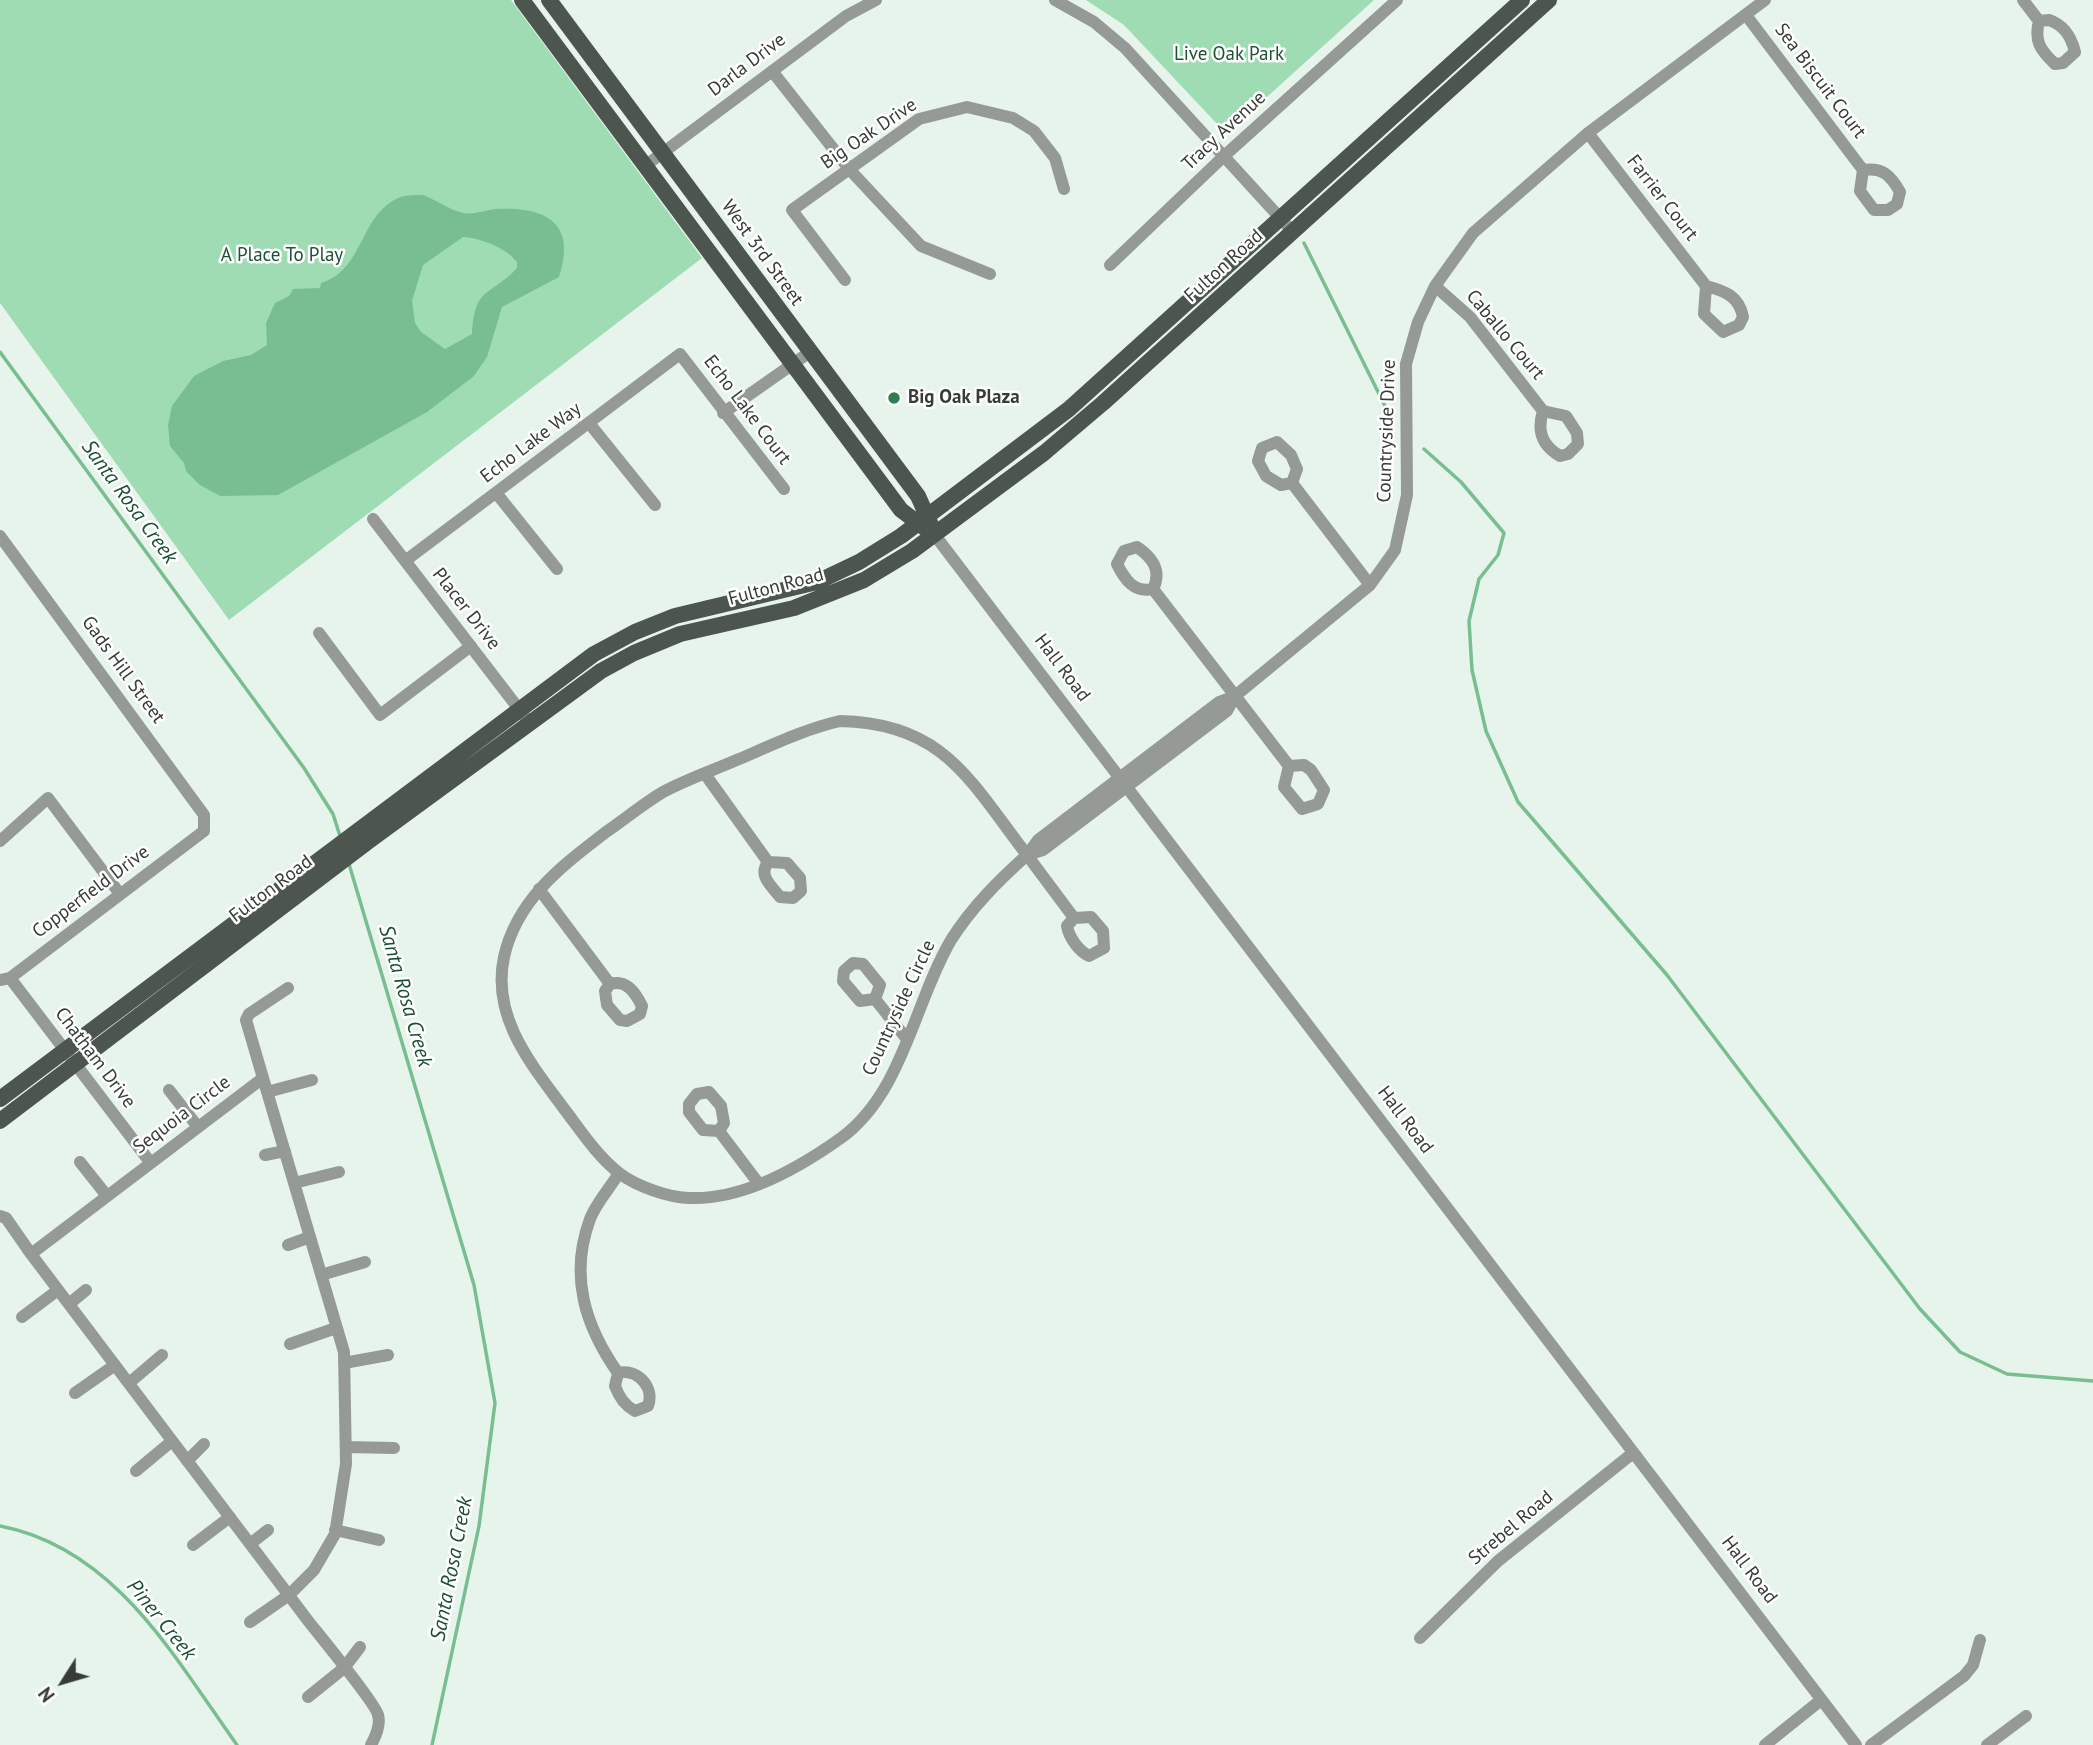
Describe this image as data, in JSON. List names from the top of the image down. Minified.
{"streets":{"main road":["West 3rd Street","Fulton Road"],"street":["Darla Drive","Sea Biscuit Court","Tracy Avenue","Big Oak Drive","Farrier Court","Caballo Court","Echo Lake Court","Countryside Drive","Echo Lake Way","Placer Drive","Hall Road","Gads Hill Street","Copperfield Drive","Countryside Circle","Chatham Drive","Sequoia Circle","Strebel Road"]},"crossings":[["Darla Drive","West 3rd Street"],["Sea Biscuit Court","Countryside Drive"],["Farrier Court","Countryside Drive"],["West 3rd Street","Fulton Road"],["West 3rd Street","Hall Road"],["Fulton Road","Placer Drive"],["Fulton Road","Hall Road"],["Fulton Road","Chatham Drive"],["Caballo Court","Countryside Drive"],["Echo Lake Court","Echo Lake Way"],["Countryside Drive","Hall Road"],["Countryside Drive","Countryside Circle"],["Echo Lake Way","Placer Drive"],["Hall Road","Strebel Road"],["Gads Hill Street","Copperfield Drive"],["Copperfield Drive","Chatham Drive"],["Chatham Drive","Sequoia Circle"]],"water":["Santa Rosa Creek","Piner Creek"],"parks":["Live Oak Park","A Place To Play"],"places":["Big Oak Plaza"],"north":"bottom left"}
